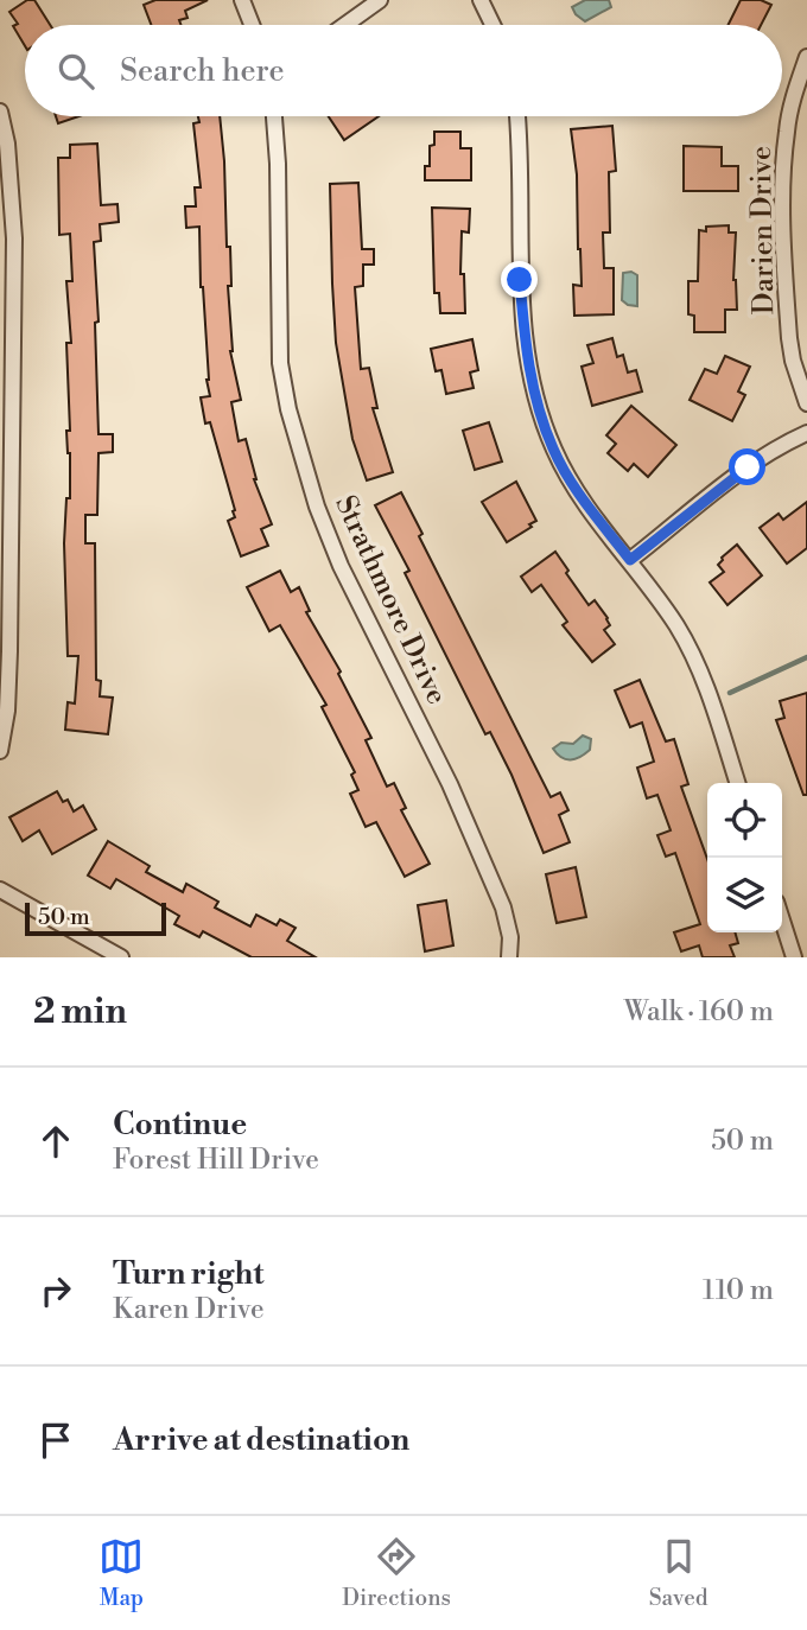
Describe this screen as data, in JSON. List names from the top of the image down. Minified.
{"streets":{"street":["Darien Drive","Strathmore Drive"]},"scale_bar":"50 m","page":{"search":"Search here","scale":"50 m","heading":["2 min","Walk · 160 m"],"list":[["Continue","Forest Hill Drive","50 m"],["Turn right","Karen Drive","110 m"],"Arrive at destination"],"nav":["Map","Directions","Saved"]}}
